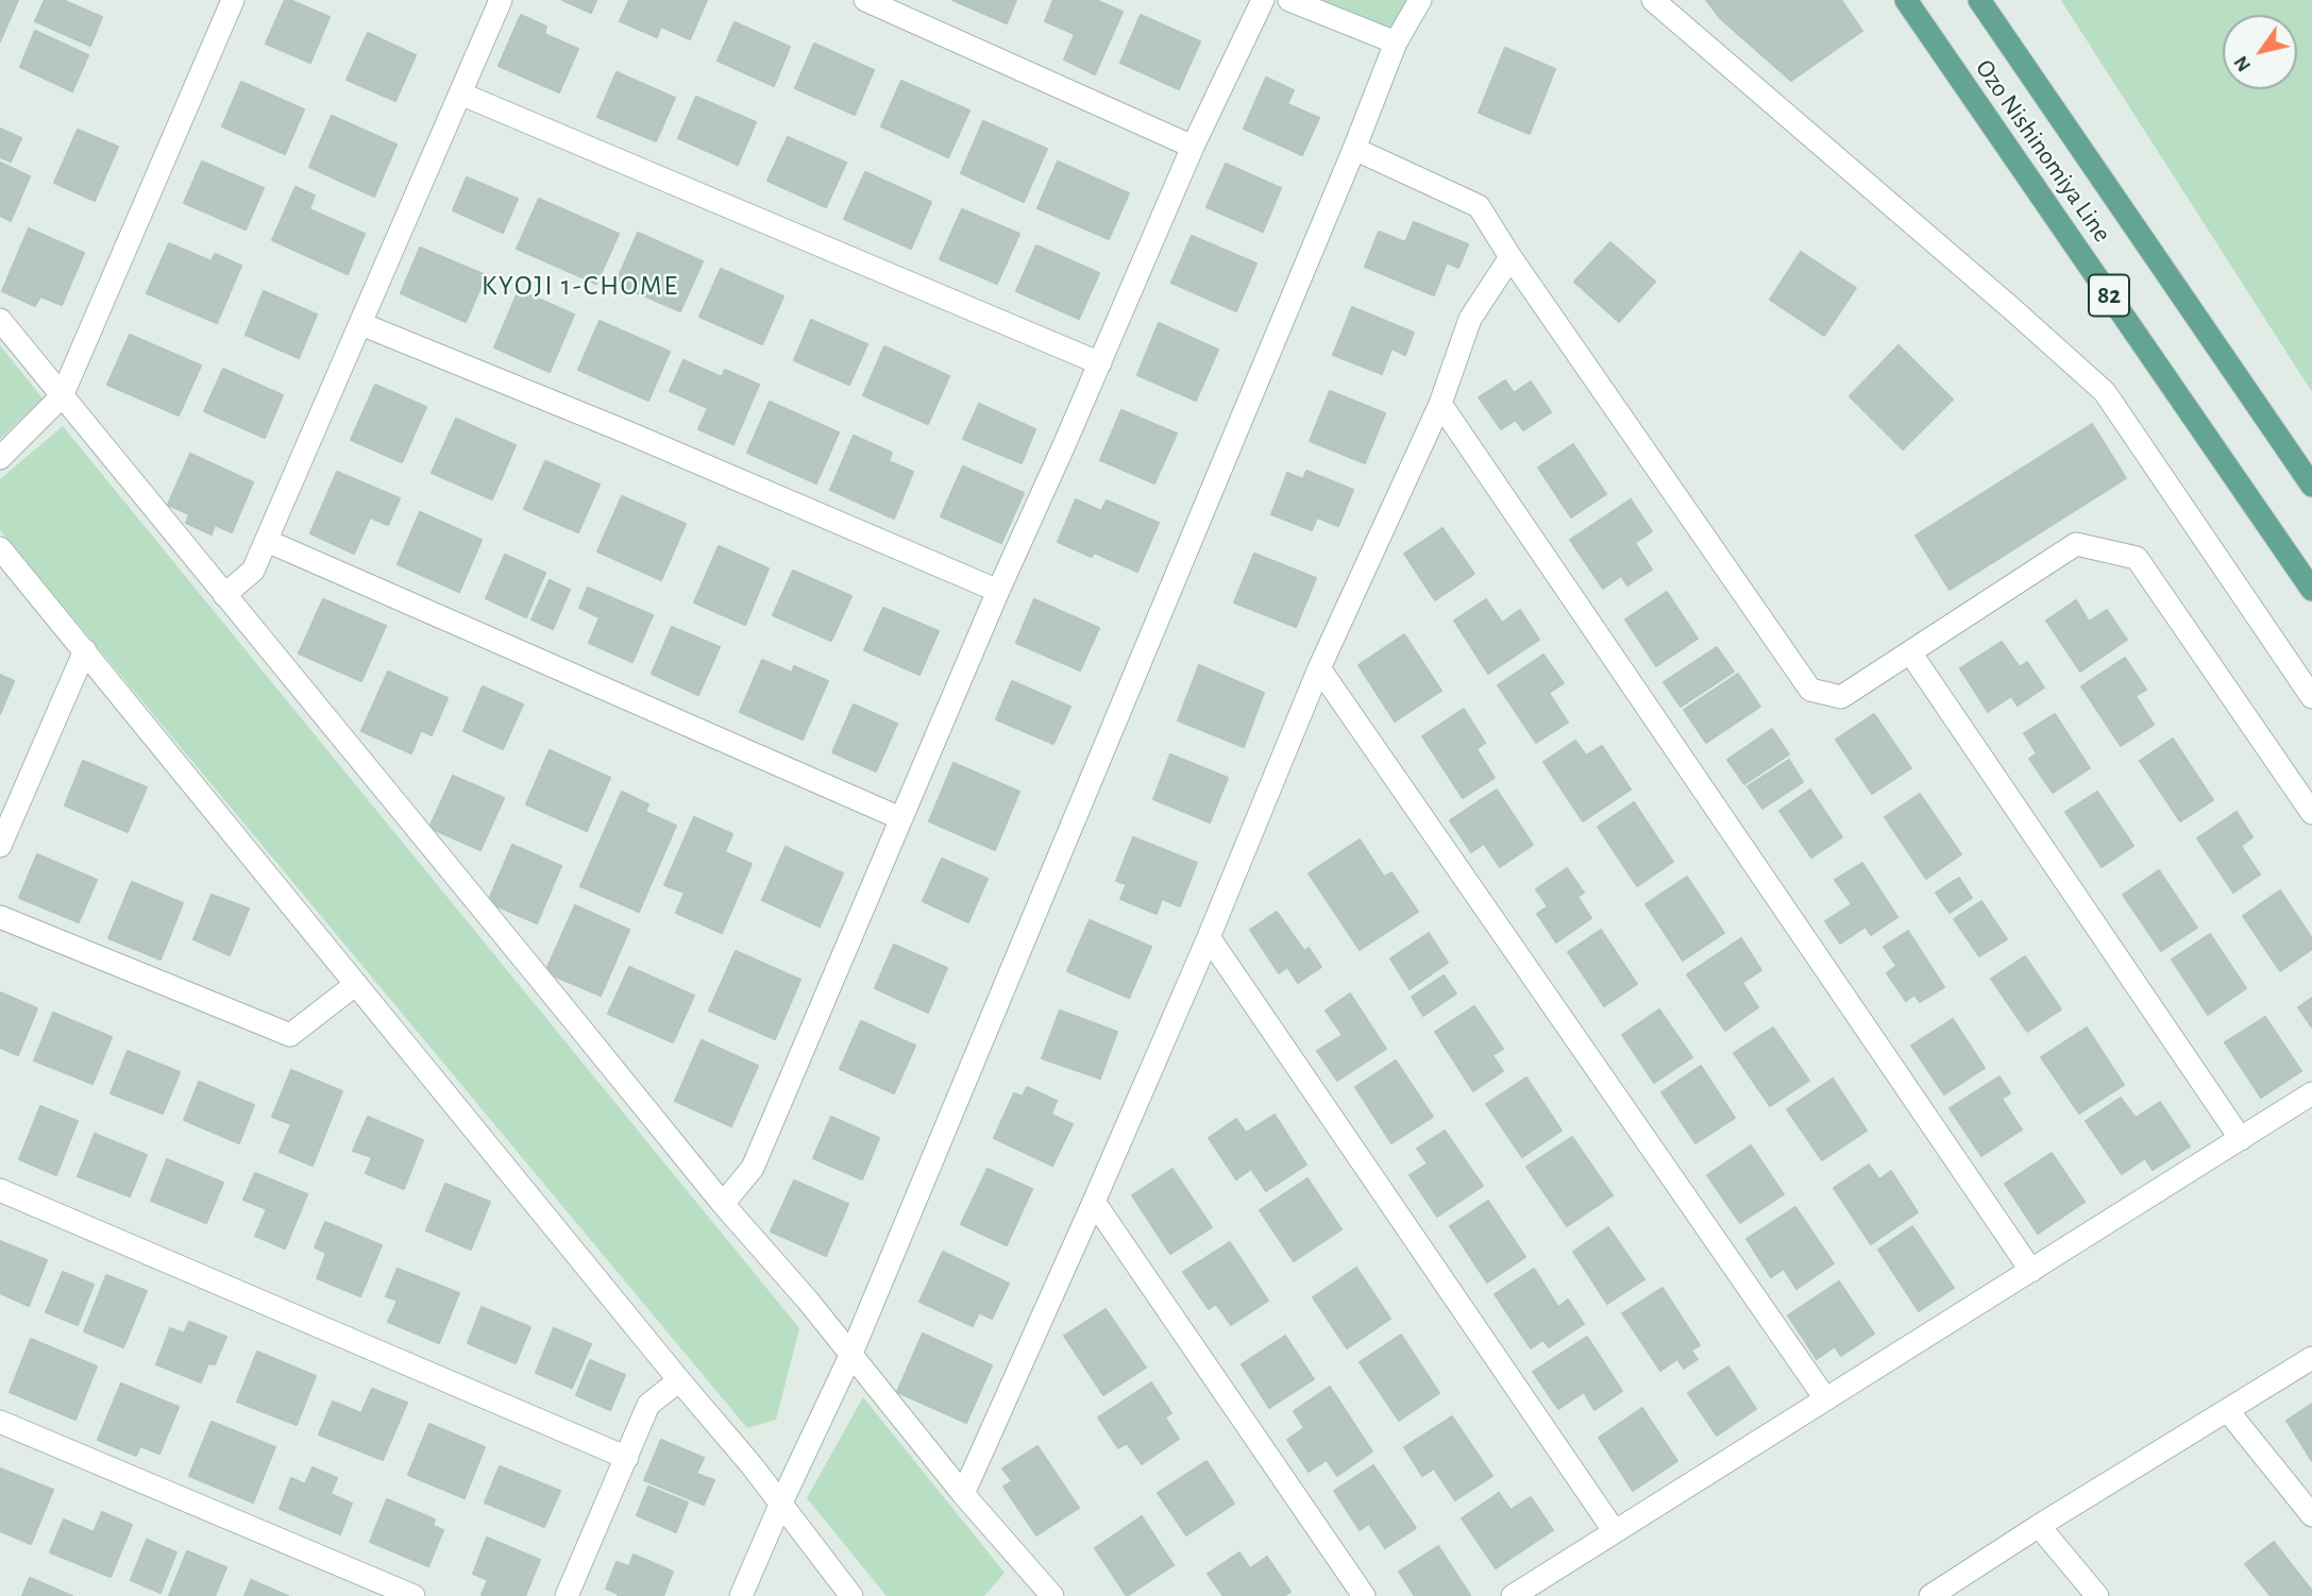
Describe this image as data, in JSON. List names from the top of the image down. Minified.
{"streets":{"main road":["Ozo Nishinomiya Line","82"]},"districts":["KYOJI 1-CHOME"],"north":"bottom left"}
